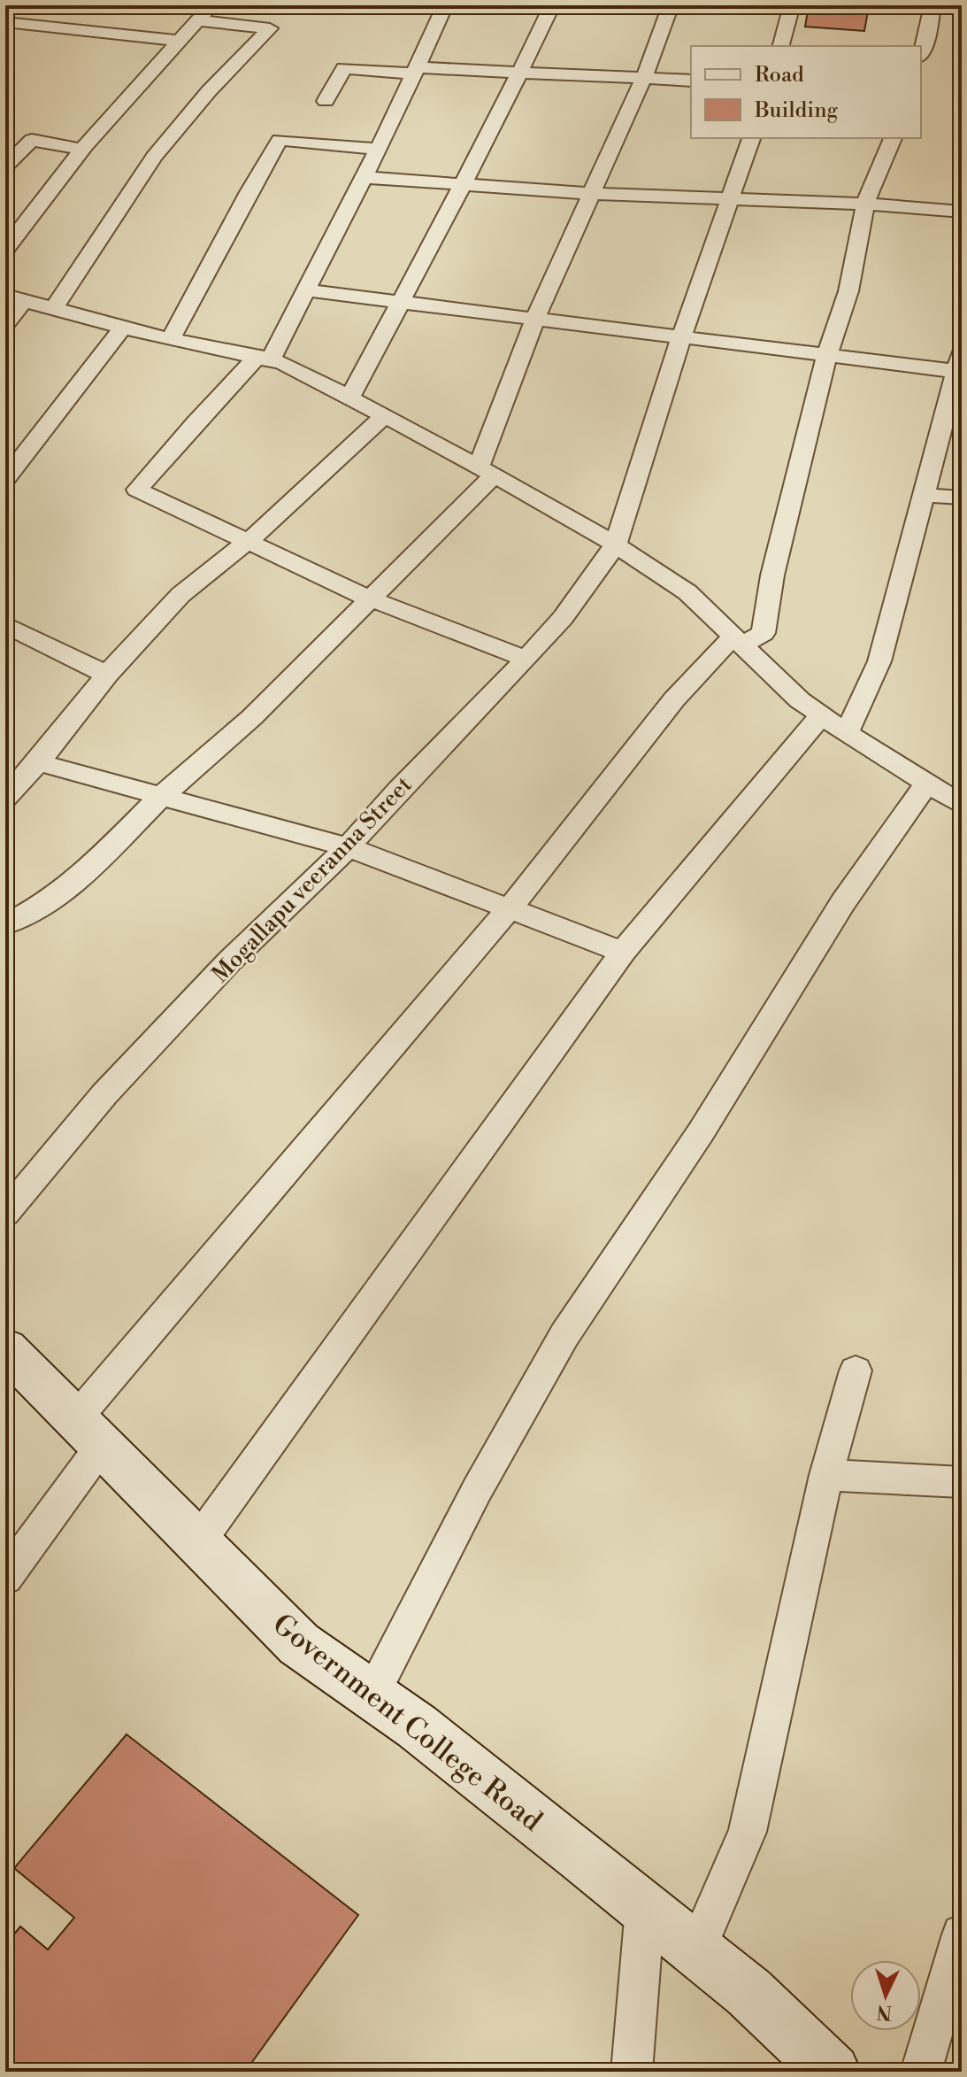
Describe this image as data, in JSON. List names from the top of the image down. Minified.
{"streets":{"main road":["Government College Road"],"street":["Mogallapu veeranna Street"]},"legend":["Road","Building"],"north":"bottom"}
